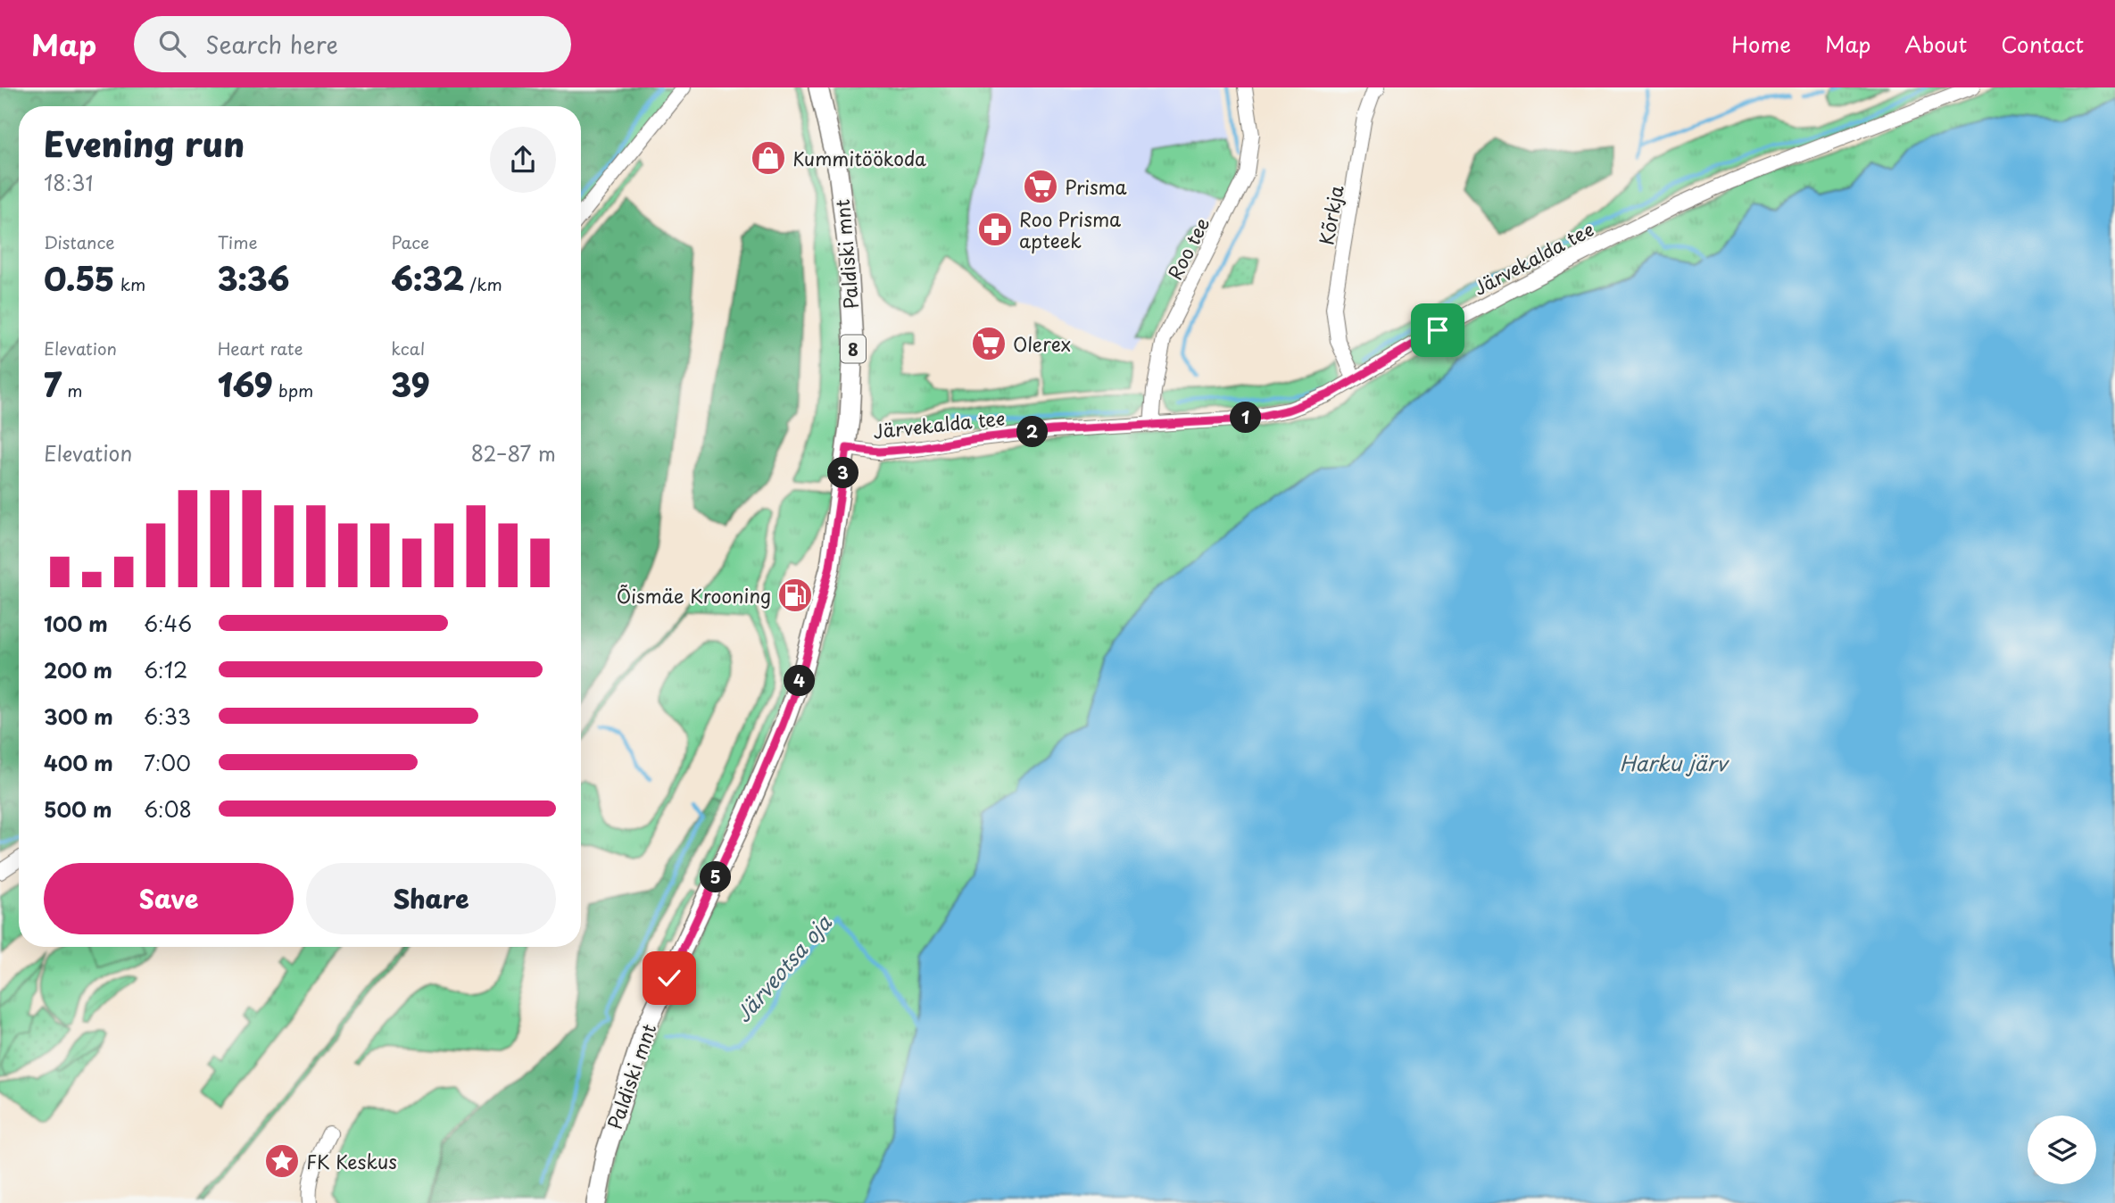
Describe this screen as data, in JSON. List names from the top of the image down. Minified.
{"streets":{"main road":["Paldiski mnt","8"],"street":["Kõrkja","Roo tee","Järvekalda tee"]},"crossings":[["Kõrkja","Järvekalda tee"],["Roo tee","Järvekalda tee"],["Paldiski mnt","Järvekalda tee"]],"water":["Harku järv","Järveotsa oja"],"places":{"shop":["Kummitöökoda"],"supermarket":["Prisma","Olerex"],"pharmacy":["Roo Prisma apteek"],"fuel station":["Õismäe Krooning"],"place":["FK Keskus"]},"page":{"header":"Map","search":"Search here","nav":["Home","Map","About","Contact"],"heading":["Evening run","18:31"],"stats":[["Distance","0.55 km"],["Time","3:36"],["Pace","6:32 /km"],["Elevation","7 m"],["Heart rate","169 bpm"],["kcal","39"]],"pins":["1","2","3","4","5"],"chart":["Elevation","82–87 m"],"list":[{"name":"100 m","note":"6:46"},{"name":"200 m","note":"6:12"},{"name":"300 m","note":"6:33"},{"name":"400 m","note":"7:00"},{"name":"500 m","note":"6:08"}],"buttons":["Save","Share"]}}
